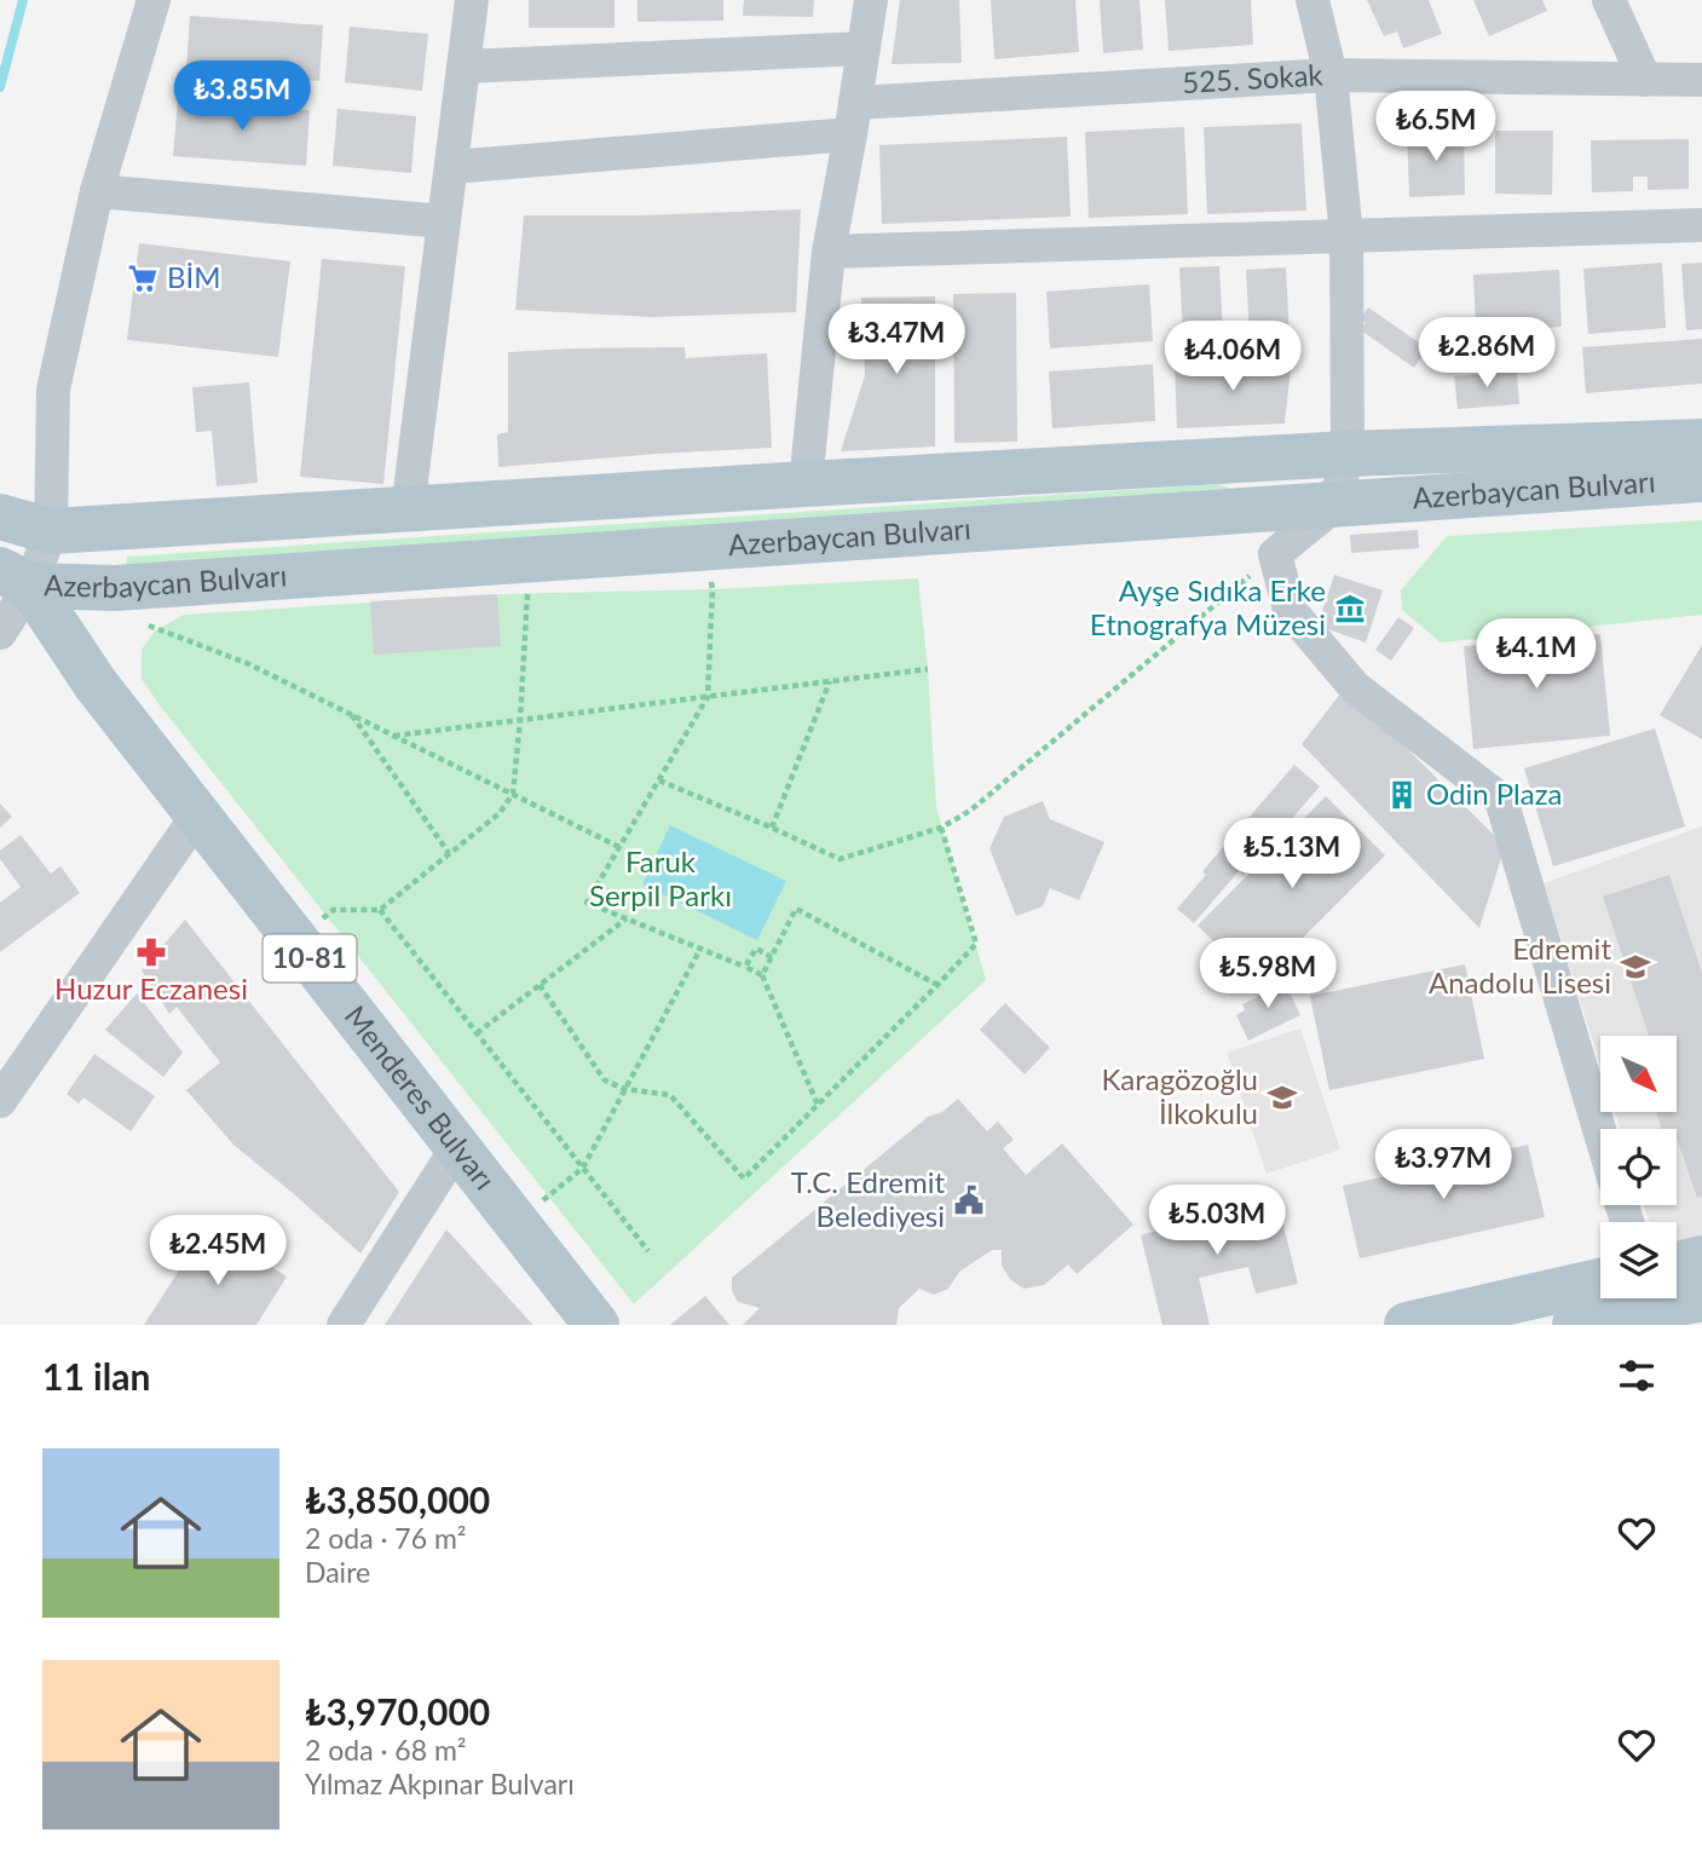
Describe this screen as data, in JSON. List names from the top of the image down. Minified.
{"streets":{"main road":["Azerbaycan Bulvarı","10-81","Menderes Bulvarı"],"street":["525. Sokak"]},"crossings":[["Azerbaycan Bulvarı","Menderes Bulvarı"]],"parks":["Faruk Serpil Parkı"],"places":{"supermarket":["BİM"],"museum":["Ayşe Sıdıka Erke Etnografya Müzesi"],"building":["Odin Plaza"],"pharmacy":["Huzur Eczanesi"],"school or university":["Edremit Anadolu Lisesi","Karagözoğlu İlkokulu"],"public building":["T.C. Edremit Belediyesi"]},"north":"bottom right","page":{"price":["₺3.85M","₺6.5M","₺3.47M","₺2.86M","₺4.06M","₺4.1M","₺5.13M","₺5.98M","₺3.97M","₺5.03M","₺2.45M"],"heading":"11 ilan","list":[{"name":"₺3,850,000","note":"2 oda · 76 m² · Daire"},{"name":"₺3,970,000","note":"2 oda · 68 m² · Yılmaz Akpınar Bulvarı"}]}}
